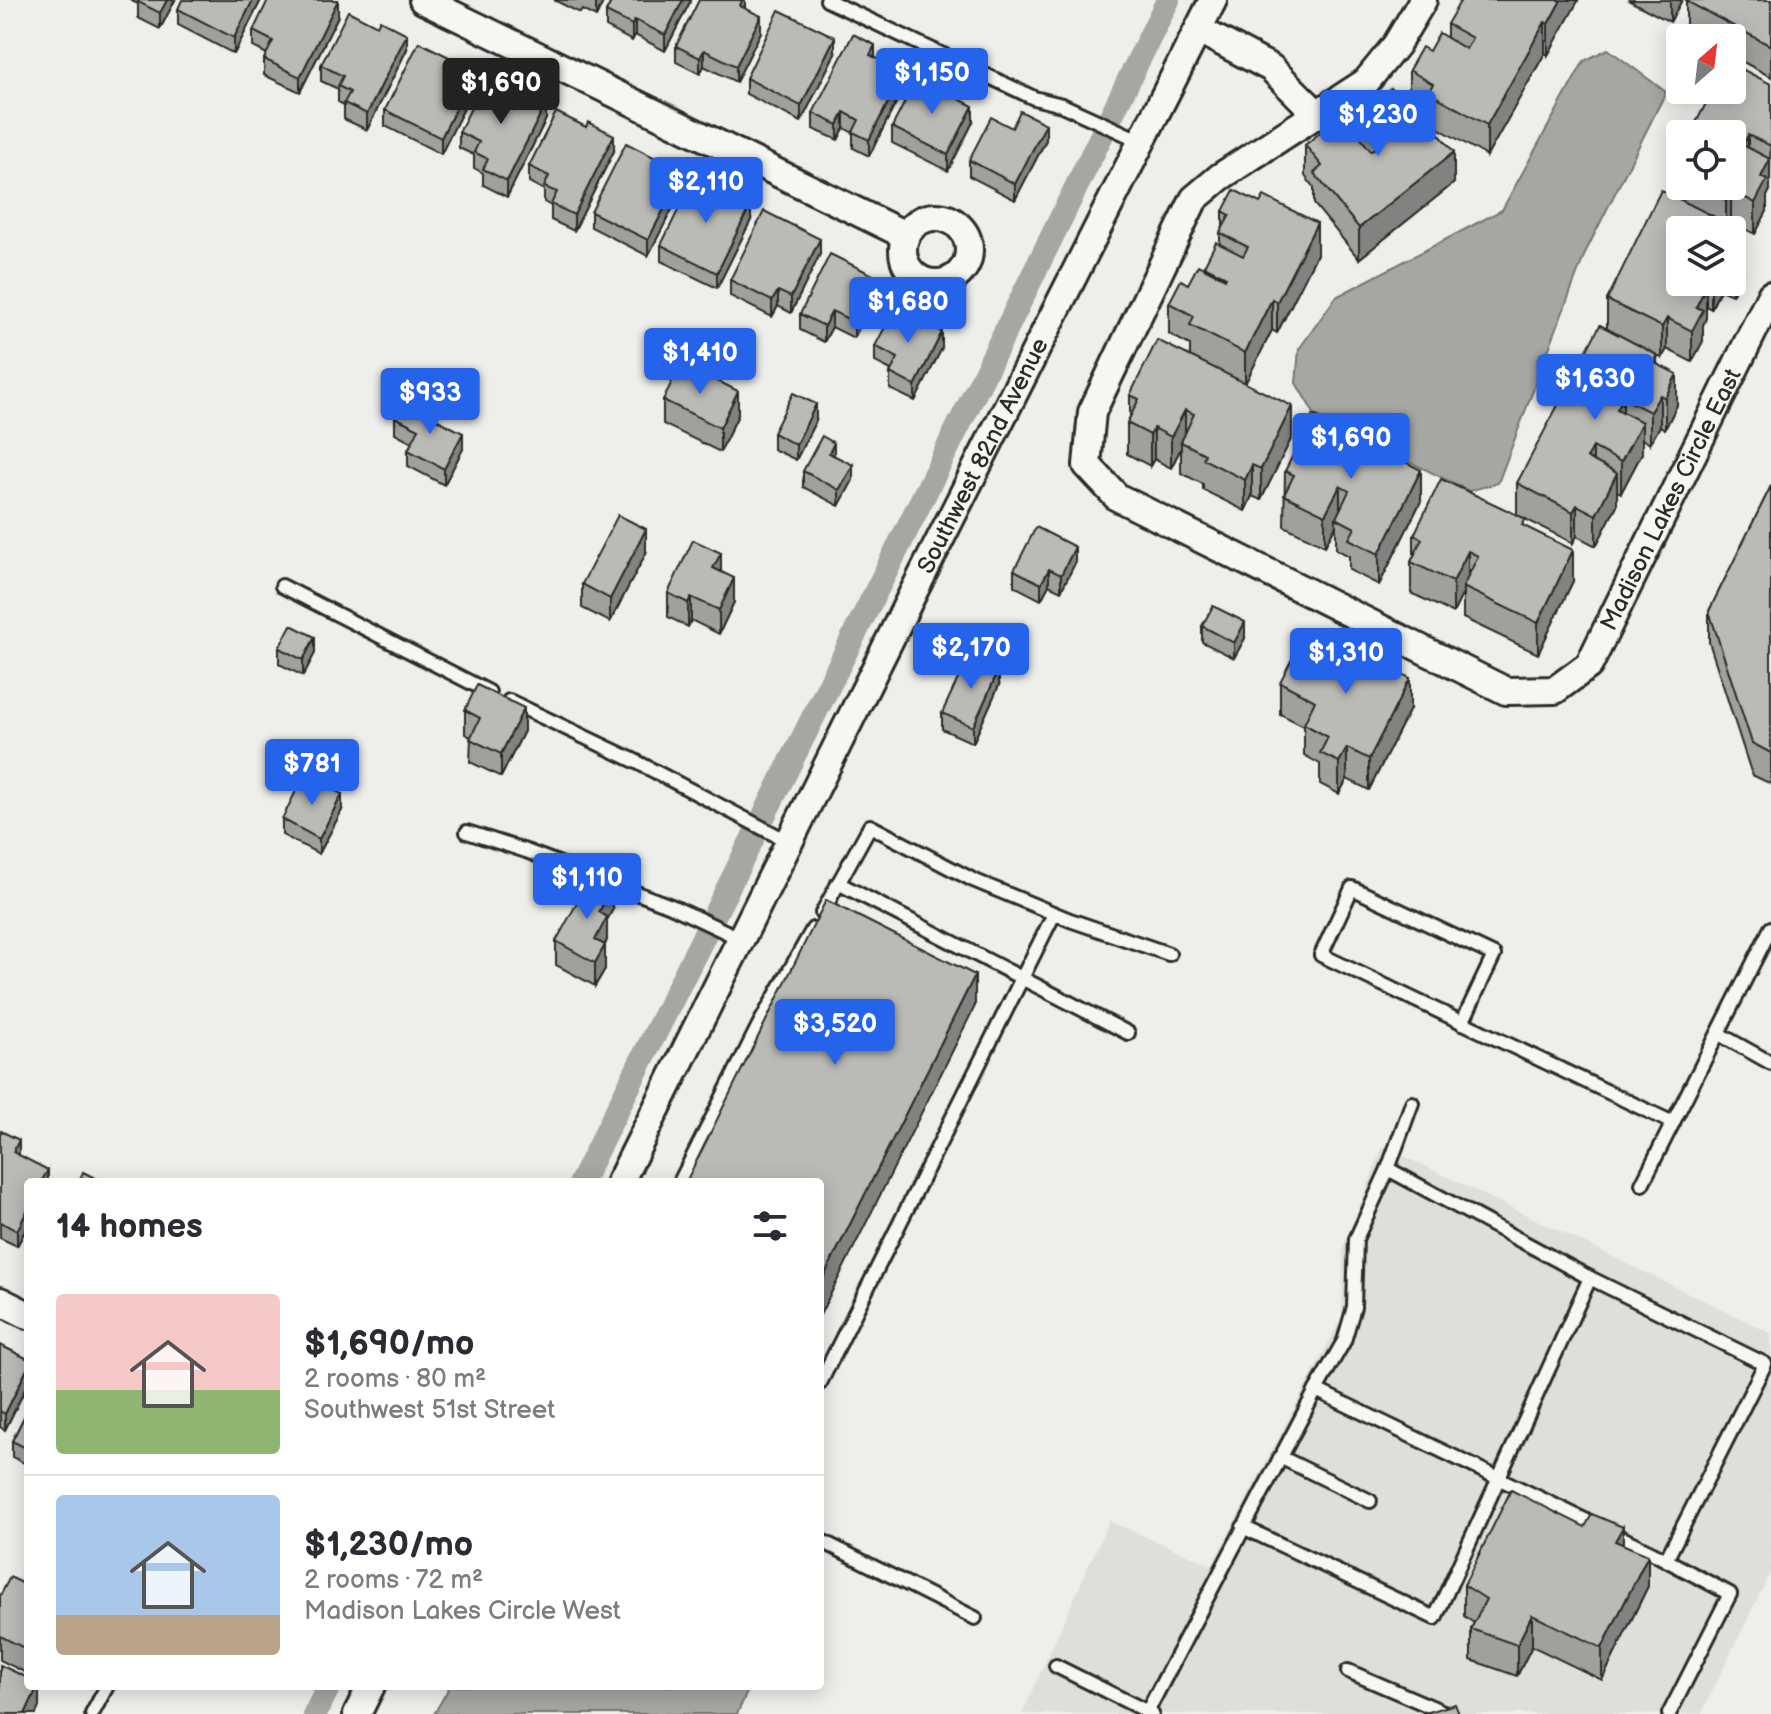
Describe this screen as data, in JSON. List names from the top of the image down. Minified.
{"streets":{"street":["Southwest 82nd Avenue","Madison Lakes Circle East"]},"north":"top right","page":{"price":["$1,150","$1,690","$1,230","$2,110","$1,680","$1,410","$1,630","$933","$1,690","$2,170","$1,310","$781","$1,110","$3,520"],"heading":"14 homes","list":[{"name":"$1,690/mo","note":"2 rooms · 80 m² · Southwest 51st Street"},{"name":"$1,230/mo","note":"2 rooms · 72 m² · Madison Lakes Circle West"}]}}
